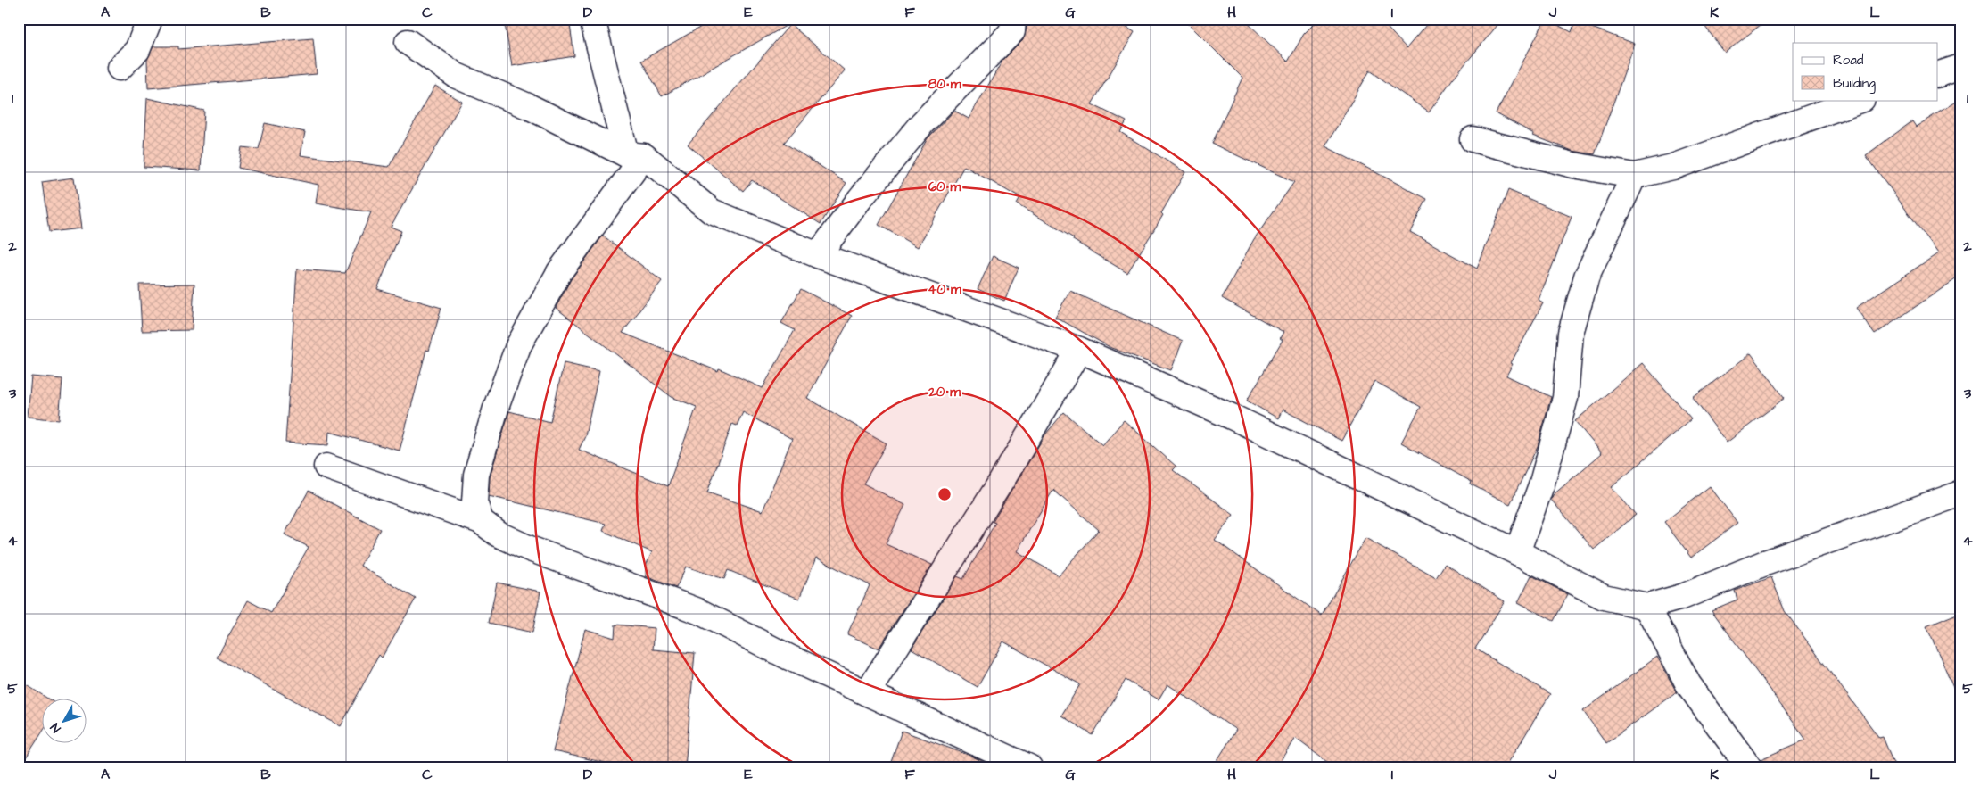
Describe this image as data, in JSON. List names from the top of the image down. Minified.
{"legend":["Road","Building"],"north":"bottom left","grid":{"columns":["A","B","C","D","E","F","G","H","I","J","K","L"],"rows":["1","2","3","4","5"]},"rings":["80 m","60 m","40 m","20 m"]}
